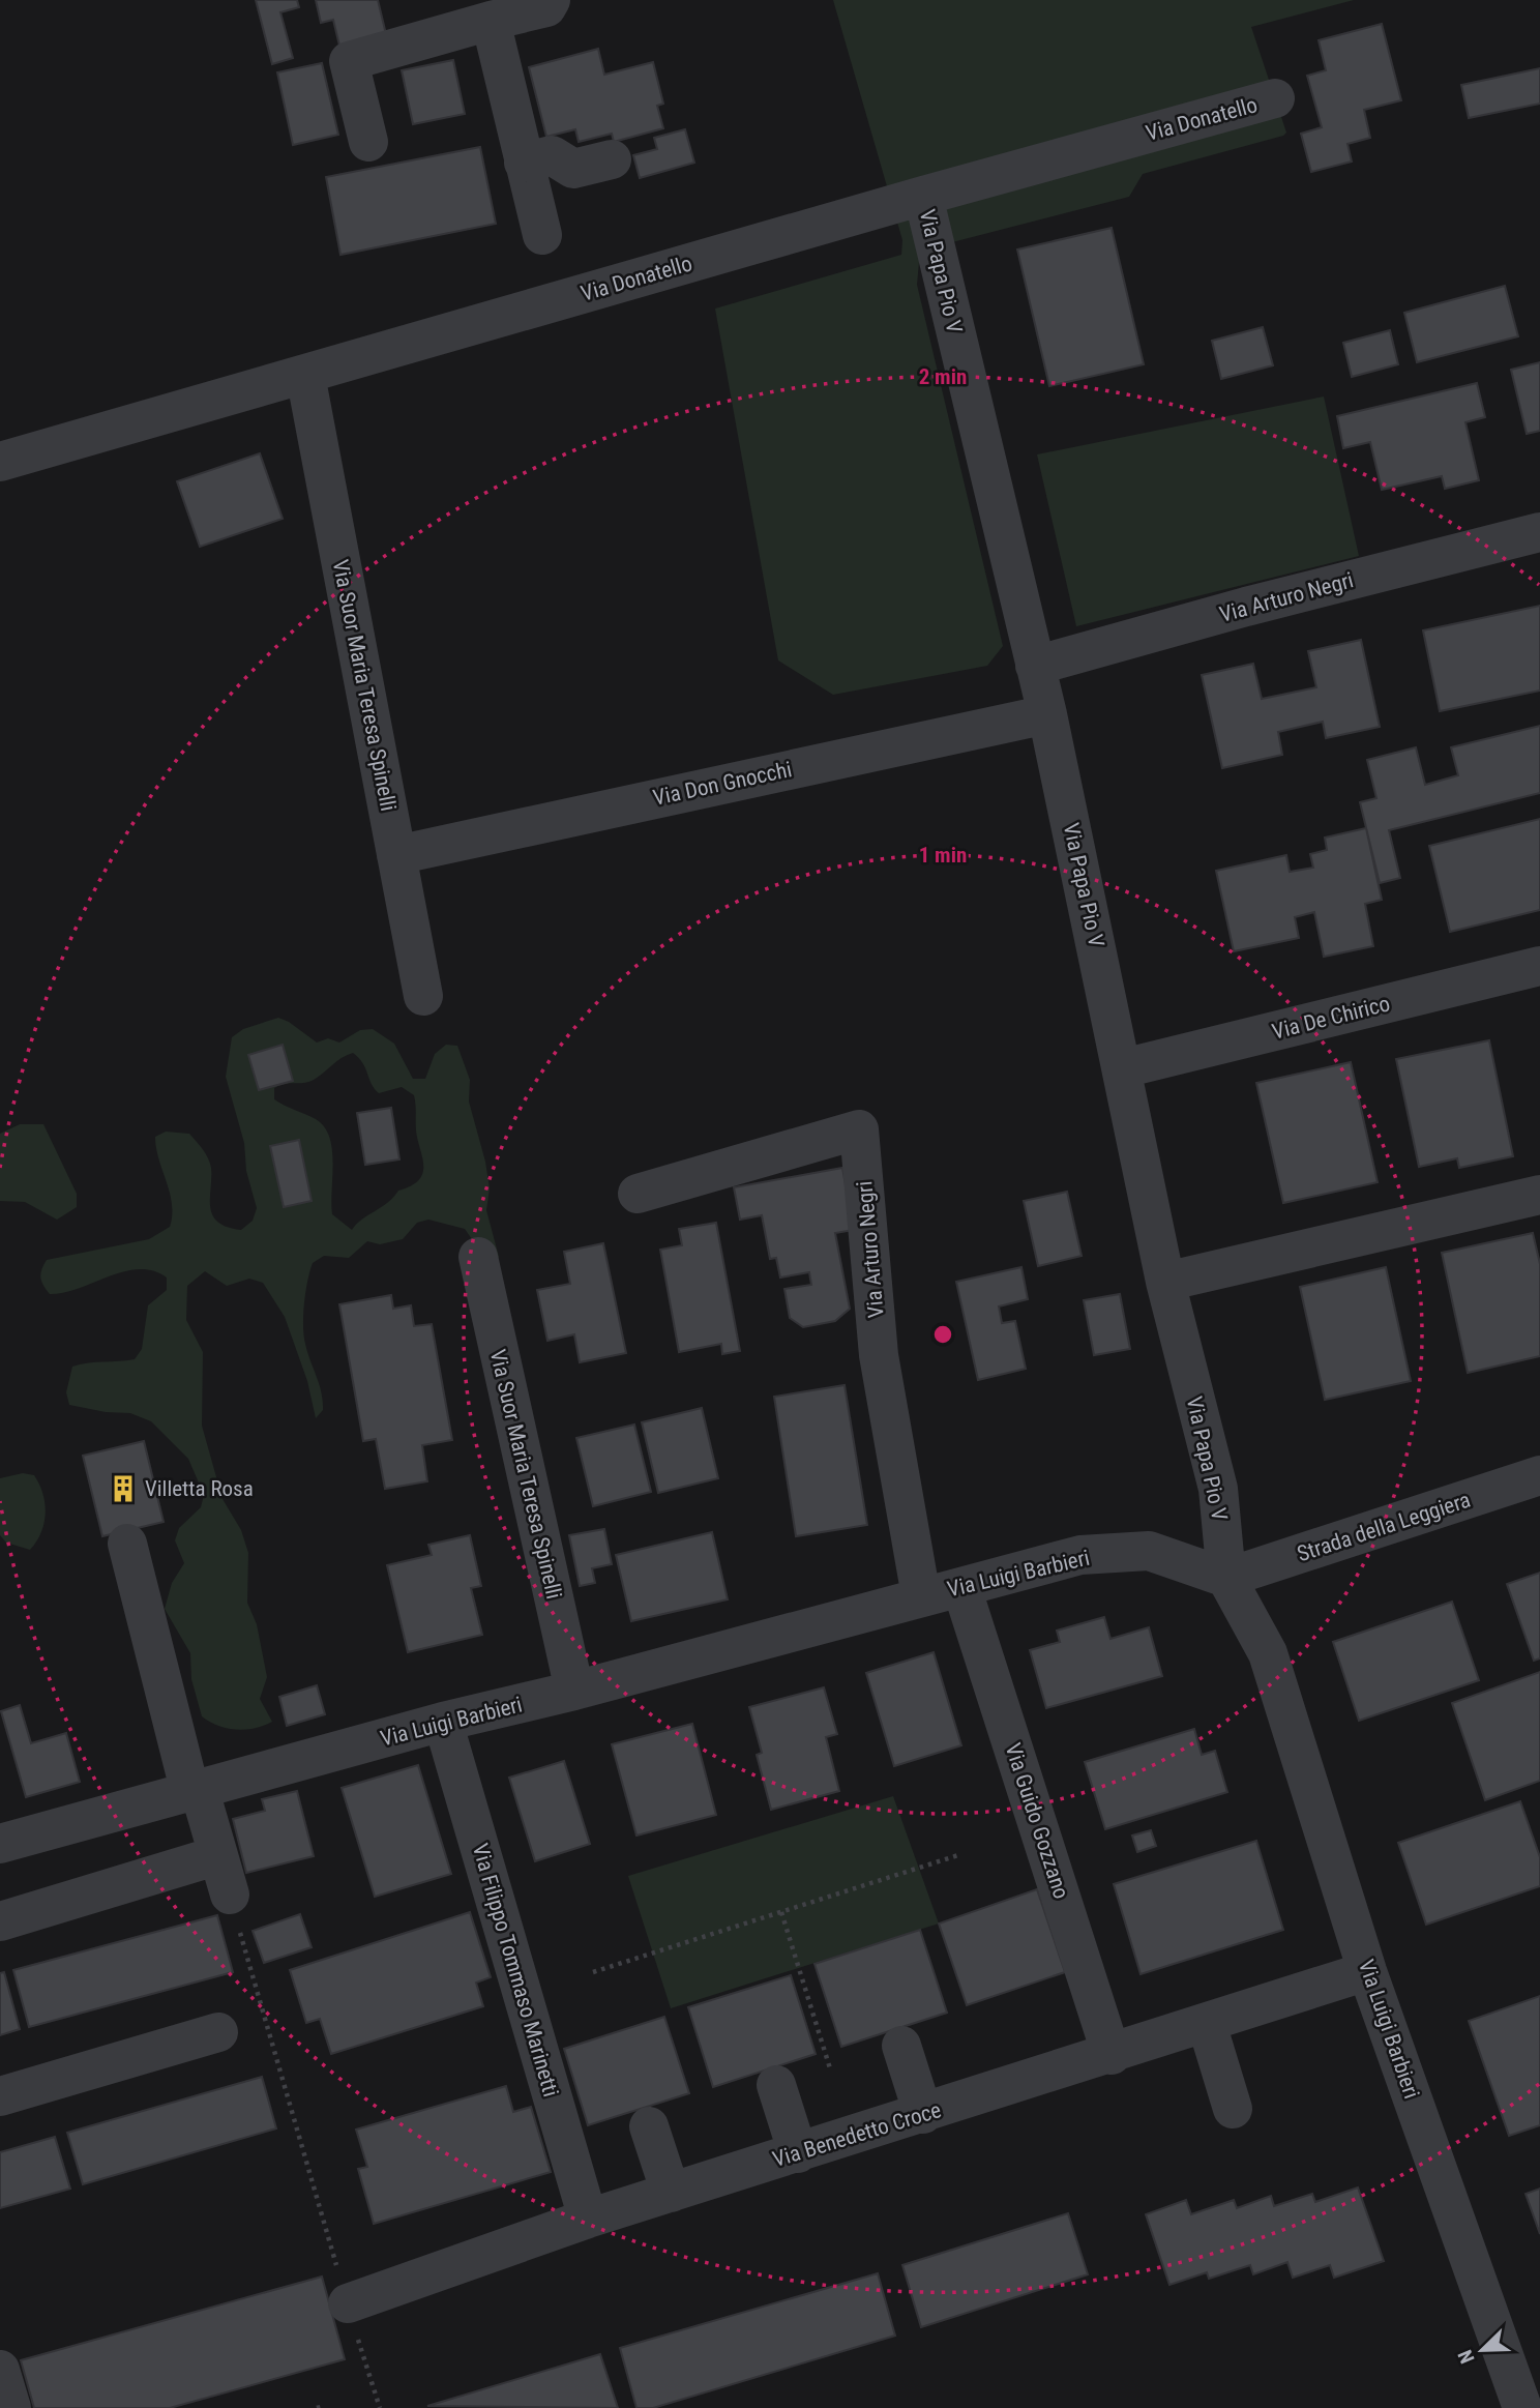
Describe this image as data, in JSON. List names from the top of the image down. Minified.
{"streets":{"street":["Via Donatello","Via Papa Pio V","Via Arturo Negri","Via Suor Maria Teresa Spinelli","Via Don Gnocchi","Via De Chirico","Strada della Leggiera","Via Luigi Barbieri","Via Guido Gozzano","Via Filippo Tommaso Marinetti","Via Benedetto Croce"]},"crossings":[["Via Donatello","Via Papa Pio V"],["Via Donatello","Via Suor Maria Teresa Spinelli"],["Via Papa Pio V","Via Arturo Negri"],["Via Papa Pio V","Via Don Gnocchi"],["Via Papa Pio V","Via De Chirico"],["Via Papa Pio V","Strada della Leggiera"],["Via Papa Pio V","Via Luigi Barbieri"],["Via Arturo Negri","Via Luigi Barbieri"],["Via Suor Maria Teresa Spinelli","Via Don Gnocchi"],["Via Suor Maria Teresa Spinelli","Via Luigi Barbieri"],["Strada della Leggiera","Via Luigi Barbieri"],["Via Luigi Barbieri","Via Guido Gozzano"],["Via Luigi Barbieri","Via Filippo Tommaso Marinetti"],["Via Luigi Barbieri","Via Benedetto Croce"],["Via Guido Gozzano","Via Benedetto Croce"],["Via Filippo Tommaso Marinetti","Via Benedetto Croce"]],"places":{"building":["Villetta Rosa"]},"north":"bottom left","rings":["2 min","1 min"]}
